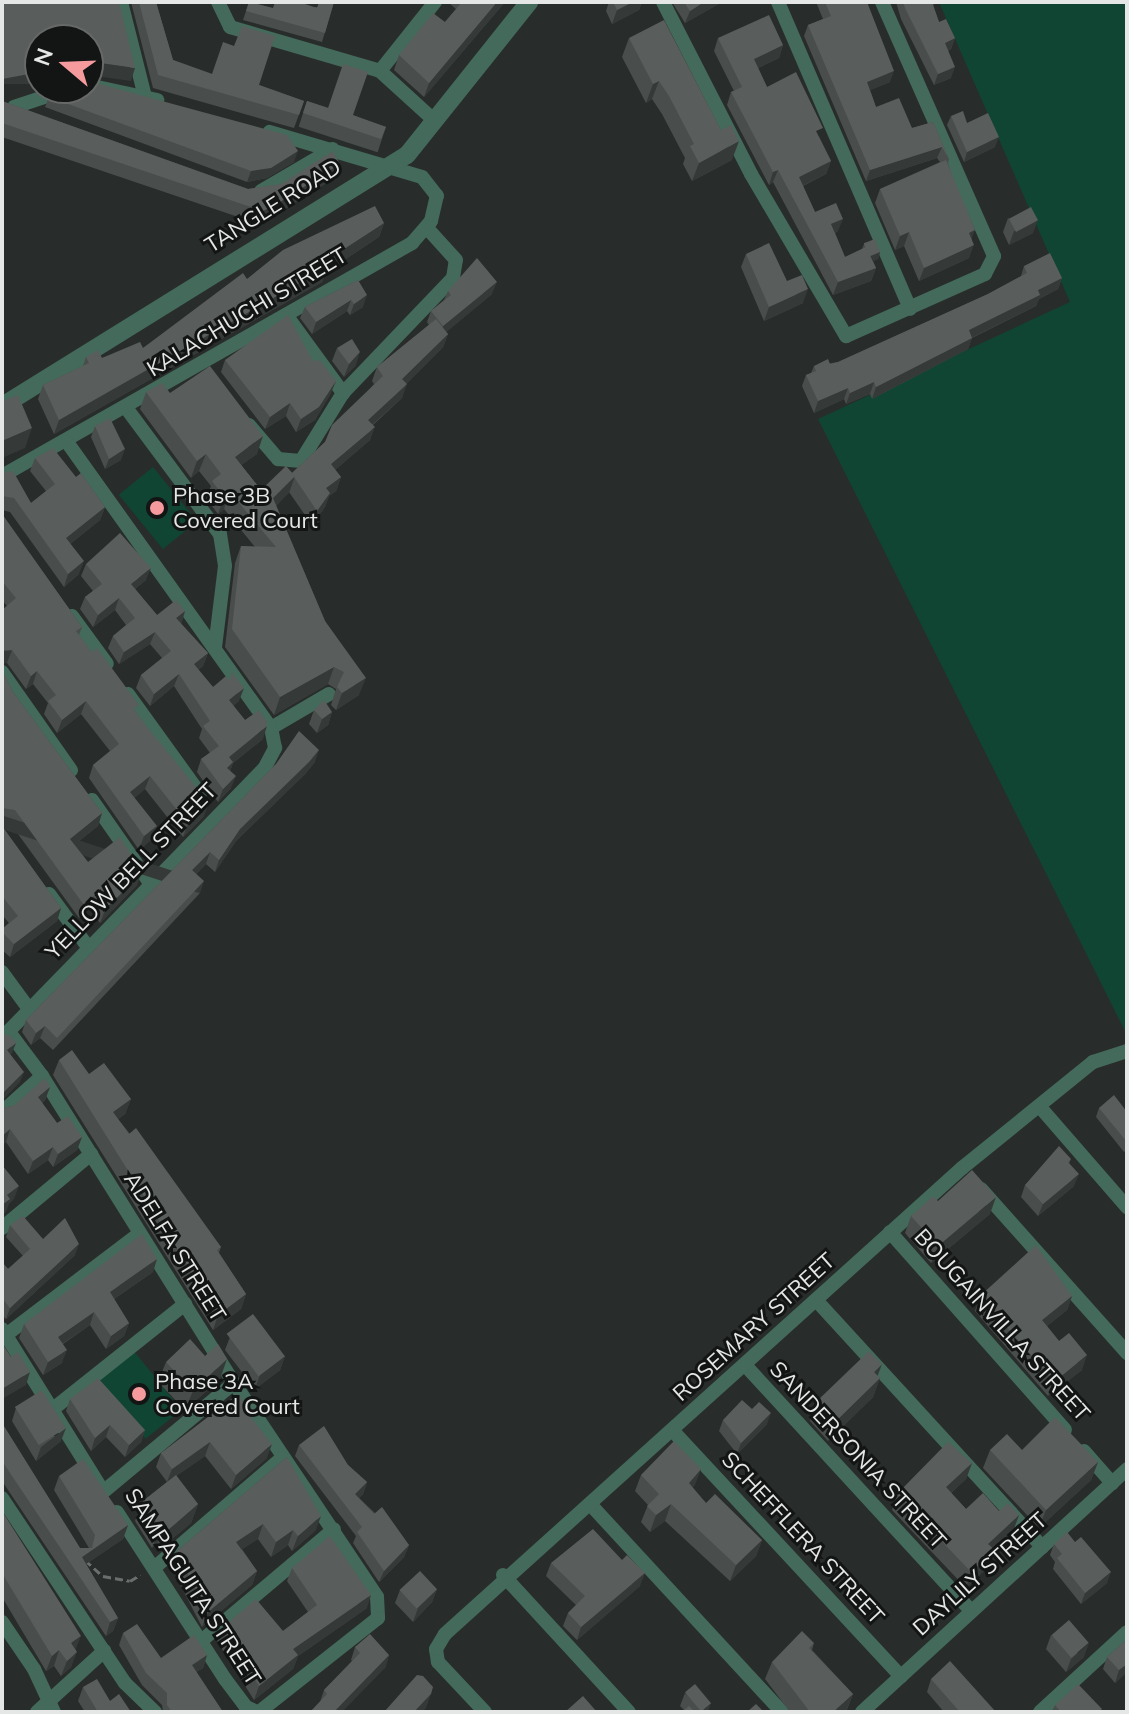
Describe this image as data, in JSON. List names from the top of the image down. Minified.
{"streets":{"street":["TANGLE ROAD","KALACHUCHI STREET","YELLOW BELL STREET","ADELFA STREET","BOUGAINVILLA STREET","ROSEMARY STREET","SANDERSONIA STREET","SCHEFFLERA STREET","DAYLILY STREET","SAMPAGUITA STREET"]},"crossings":[["YELLOW BELL STREET","ADELFA STREET"],["ADELFA STREET","SAMPAGUITA STREET"],["BOUGAINVILLA STREET","ROSEMARY STREET"],["BOUGAINVILLA STREET","DAYLILY STREET"],["ROSEMARY STREET","SANDERSONIA STREET"],["ROSEMARY STREET","SCHEFFLERA STREET"],["SANDERSONIA STREET","DAYLILY STREET"],["SCHEFFLERA STREET","DAYLILY STREET"]],"places":["Phase 3B Covered Court","Phase 3A Covered Court"],"north":"left"}
